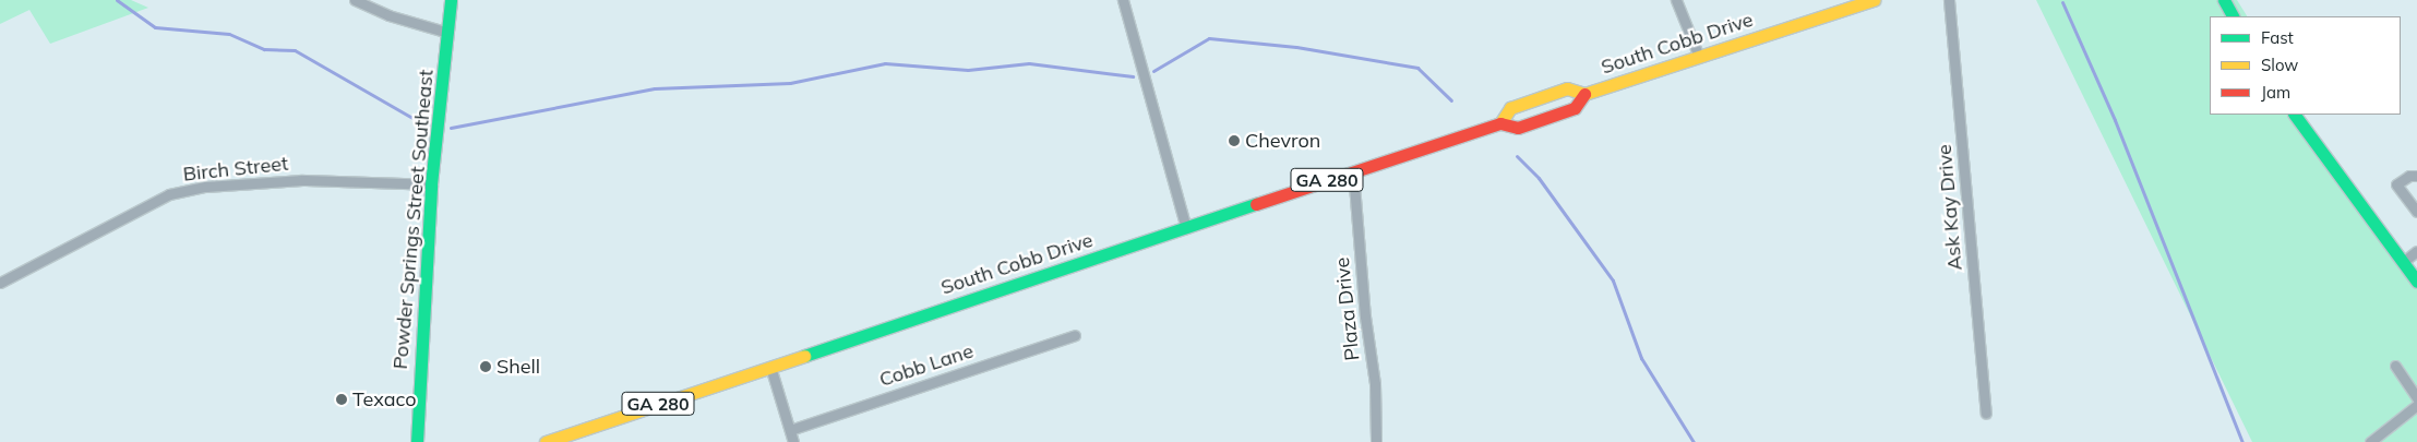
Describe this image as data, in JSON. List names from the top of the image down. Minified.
{"streets":{"main road":["South Cobb Drive","GA 280","Powder Springs Street Southeast"],"street":["Birch Street","Ask Kay Drive","Plaza Drive","Cobb Lane"]},"crossings":[["South Cobb Drive","Plaza Drive"],["Birch Street","Powder Springs Street Southeast"]],"places":["Chevron","Shell","Texaco"],"legend":["Fast","Slow","Jam"]}
